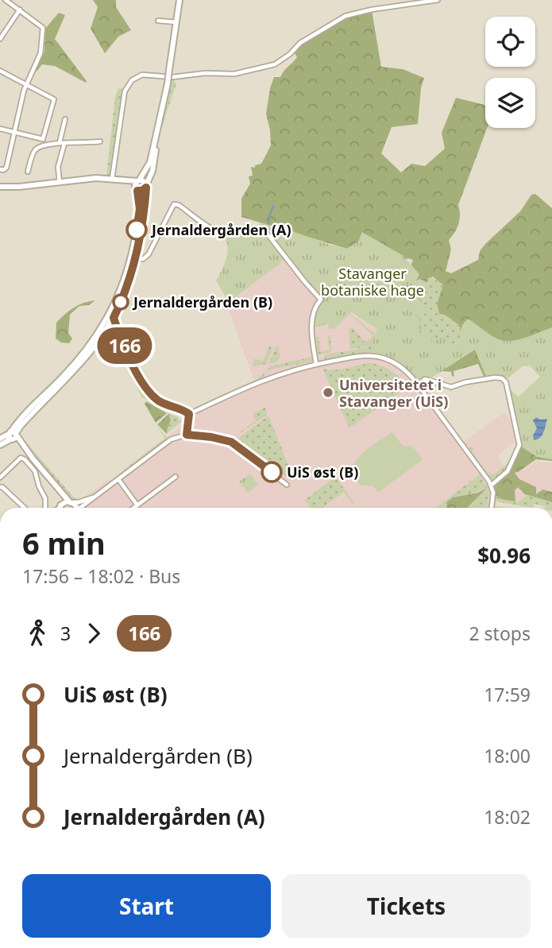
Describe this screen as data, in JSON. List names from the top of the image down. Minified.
{"parks":["Stavanger botaniske hage"],"places":["Jernaldergården (A)","Jernaldergården (B)","Universitetet i Stavanger (UiS)","UiS øst (B)"],"lines":["bus line 166"],"page":{"on_map":"166","heading":["6 min","17:56 – 18:02 · Bus","$0.96"],"legs":["3","166","2 stops"],"list":[{"name":"UiS øst (B)","value":"17:59"},{"name":"Jernaldergården (B)","value":"18:00"},{"name":"Jernaldergården (A)","value":"18:02"}],"buttons":["Start","Tickets"]}}
